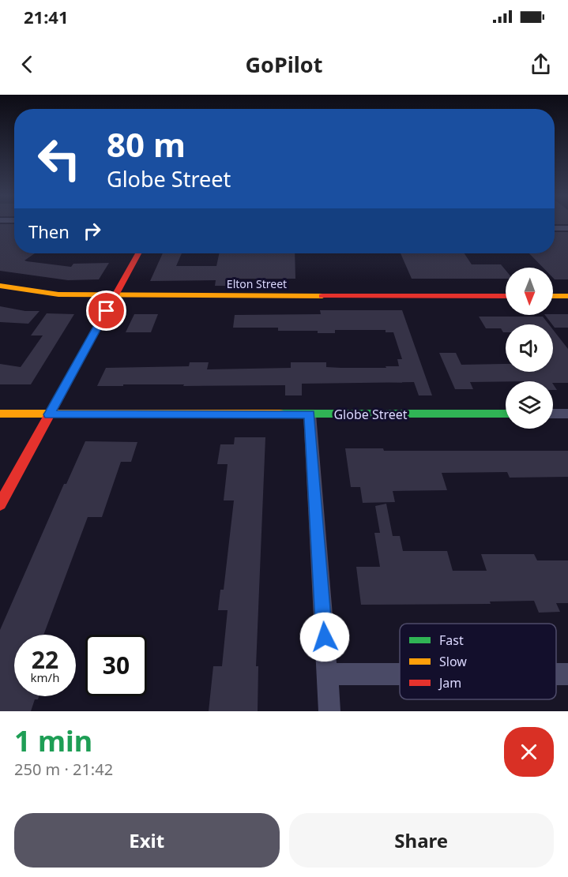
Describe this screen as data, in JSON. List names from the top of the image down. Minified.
{"streets":{"street":["Elton Street","Globe Street"]},"legend":["Fast","Slow","Jam"],"north":"bottom","page":{"status":"21:41","header":"GoPilot","turn":["80 m","Globe Street"],"then":"Then","speed":"22 km/h","limit":"30","heading":["1 min","250 m · 21:42"],"buttons":["Exit","Share"]}}
